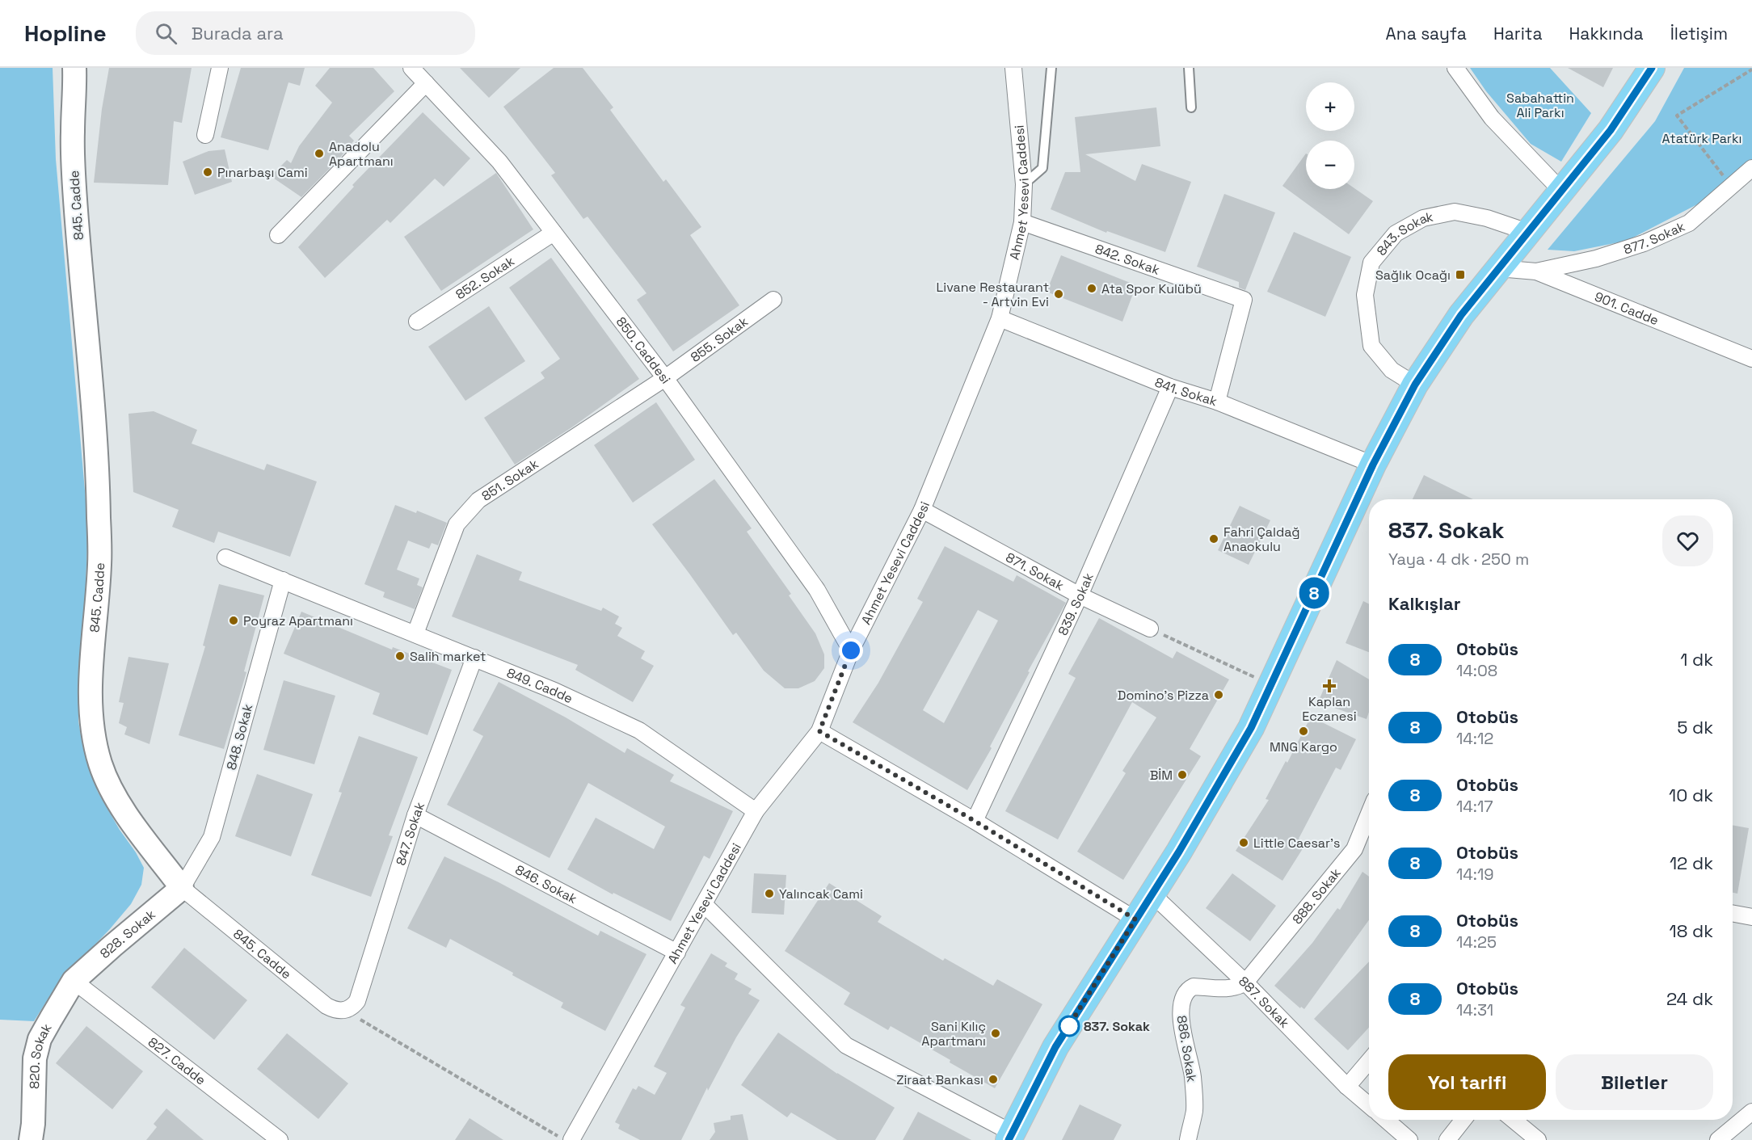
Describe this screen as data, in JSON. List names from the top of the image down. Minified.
{"streets":{"street":["Ahmet Yesevi Caddesi","845. Cadde","843. Sokak","877. Sokak","842. Sokak","852. Sokak","901. Cadde","855. Sokak","850. Caddesi","841. Sokak","851. Sokak","871. Sokak","839. Sokak","849. Cadde","848. Sokak","847. Sokak","846. Sokak","888. Sokak","828. Sokak","887. Sokak","886. Sokak","820. Sokak","827. Cadde"]},"crossings":[["Ahmet Yesevi Caddesi","842. Sokak"],["Ahmet Yesevi Caddesi","850. Caddesi"],["Ahmet Yesevi Caddesi","841. Sokak"],["Ahmet Yesevi Caddesi","871. Sokak"],["Ahmet Yesevi Caddesi","849. Cadde"],["Ahmet Yesevi Caddesi","846. Sokak"],["845. Cadde","848. Sokak"],["845. Cadde","847. Sokak"],["845. Cadde","828. Sokak"],["877. Sokak","901. Cadde"],["842. Sokak","841. Sokak"],["852. Sokak","850. Caddesi"],["855. Sokak","850. Caddesi"],["855. Sokak","851. Sokak"],["850. Caddesi","851. Sokak"],["841. Sokak","839. Sokak"],["851. Sokak","849. Cadde"],["871. Sokak","839. Sokak"],["849. Cadde","848. Sokak"],["849. Cadde","847. Sokak"],["848. Sokak","828. Sokak"],["847. Sokak","846. Sokak"],["888. Sokak","887. Sokak"],["888. Sokak","886. Sokak"],["828. Sokak","820. Sokak"],["828. Sokak","827. Cadde"],["887. Sokak","886. Sokak"],["820. Sokak","827. Cadde"]],"parks":["Sabahattin Ali Parkı","Atatürk Parkı"],"places":{"other":["Anadolu Apartmanı","Pınarbaşı Cami","Ata Spor Kulübü","Livane Restaurant - Artvin Evi","Fahri Çaldağ Anaokulu","Poyraz Apartmanı","Salih market","Domino's Pizza","MNG Kargo","BİM","Little Caesar's","Yalıncak Cami","837. Sokak","Sani Kılıç Apartmanı","Ziraat Bankası"],"transit":["Sağlık Ocağı"],"health":["Kaplan Eczanesi"]},"lines":["bus line 8"],"page":{"header":"Hopline","search":"Burada ara","nav":["Ana sayfa","Harita","Hakkında","İletişim"],"on_map":"8","map_buttons":["+","−"],"heading":[["837. Sokak","Yaya · 4 dk · 250 m"],"Kalkışlar"],"list":[{"mark":"8","name":"Otobüs","note":"14:08","value":"1 dk"},{"mark":"8","name":"Otobüs","note":"14:12","value":"5 dk"},{"mark":"8","name":"Otobüs","note":"14:17","value":"10 dk"},{"mark":"8","name":"Otobüs","note":"14:19","value":"12 dk"},{"mark":"8","name":"Otobüs","note":"14:25","value":"18 dk"},{"mark":"8","name":"Otobüs","note":"14:31","value":"24 dk"}],"buttons":["Yol tarifi","Biletler"]}}
